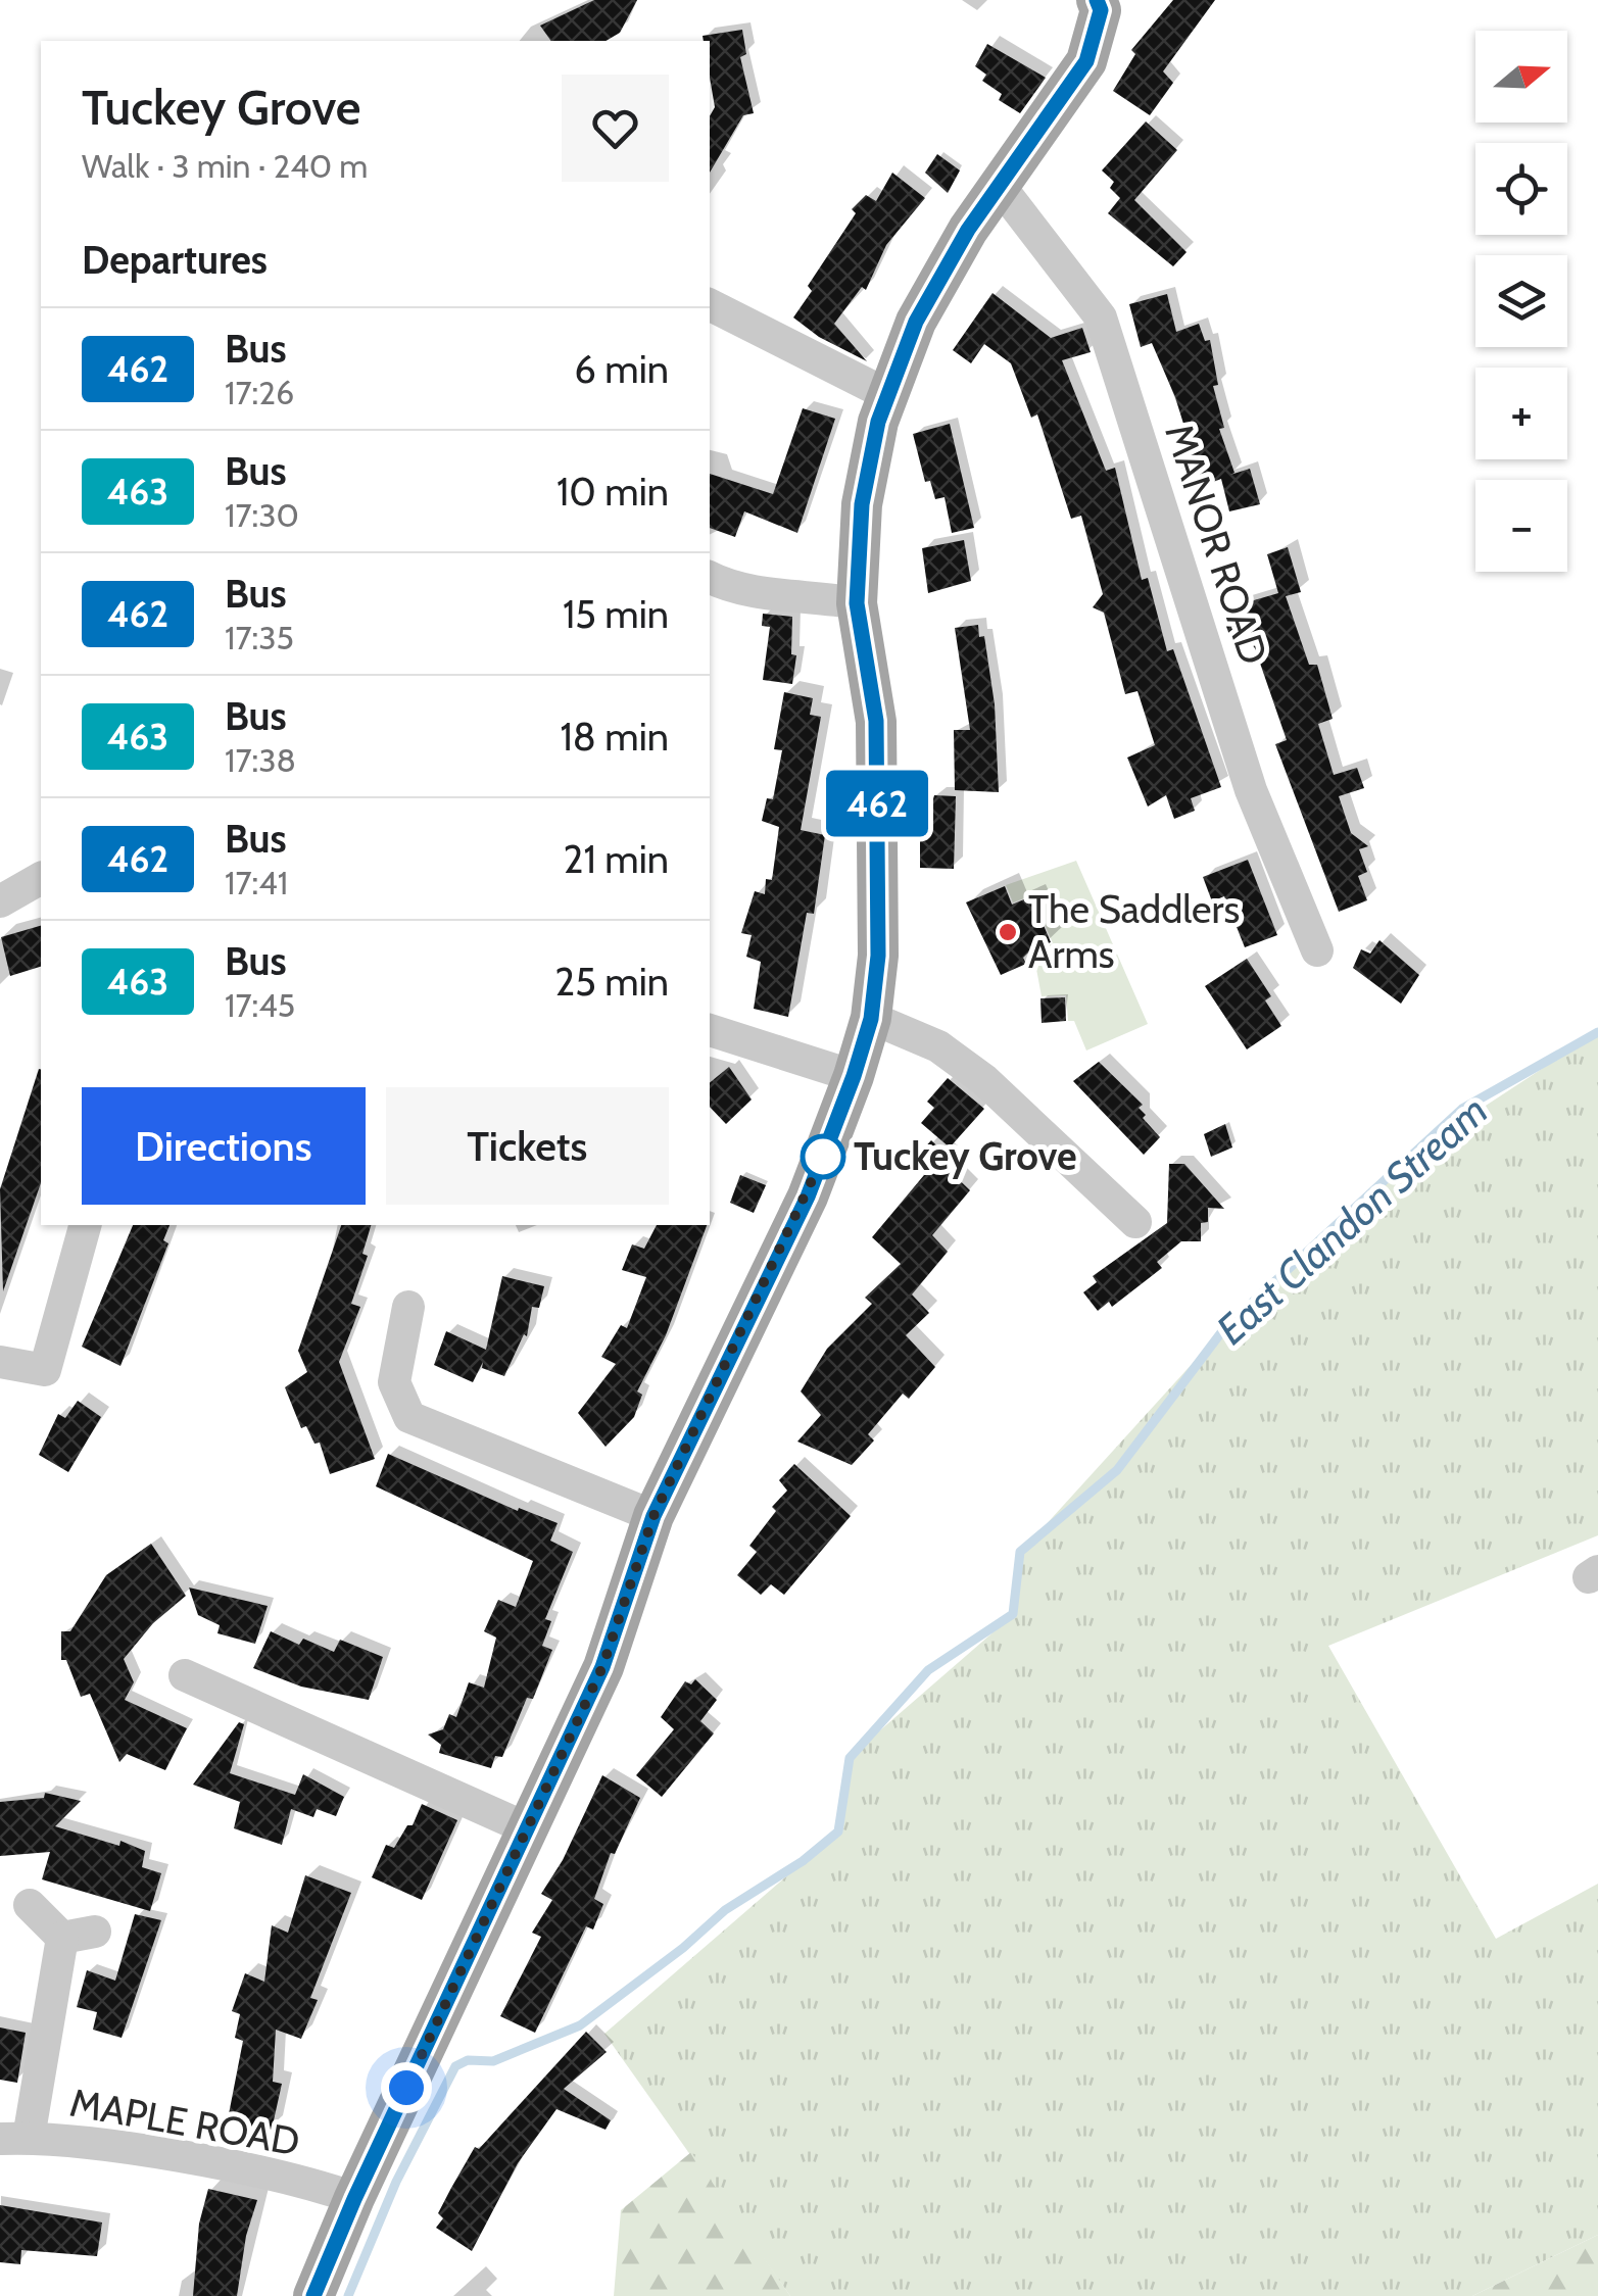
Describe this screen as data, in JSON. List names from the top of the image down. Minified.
{"streets":{"street":["MANOR ROAD","MAPLE ROAD"]},"water":["East Clandon Stream"],"places":["The Saddlers Arms","Tuckey Grove"],"lines":["bus line 462"],"north":"right","page":{"on_map":"462","map_buttons":["+","−"],"heading":[["Tuckey Grove","Walk · 3 min · 240 m"],"Departures"],"list":[{"mark":"462","name":"Bus","note":"17:26","value":"6 min"},{"mark":"463","name":"Bus","note":"17:30","value":"10 min"},{"mark":"462","name":"Bus","note":"17:35","value":"15 min"},{"mark":"463","name":"Bus","note":"17:38","value":"18 min"},{"mark":"462","name":"Bus","note":"17:41","value":"21 min"},{"mark":"463","name":"Bus","note":"17:45","value":"25 min"}],"buttons":["Directions","Tickets"]}}
